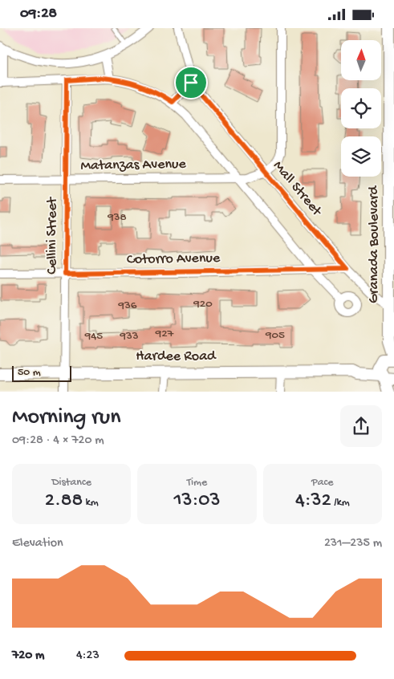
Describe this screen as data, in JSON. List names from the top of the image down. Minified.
{"streets":{"street":["Matanzas Avenue","Mall Street","Cellini Street","Granada Boulevard","Cotorro Avenue","Hardee Road"]},"crossings":[["Matanzas Avenue","Mall Street"],["Matanzas Avenue","Cellini Street"],["Mall Street","Granada Boulevard"],["Mall Street","Cotorro Avenue"],["Cellini Street","Cotorro Avenue"],["Cellini Street","Hardee Road"],["Granada Boulevard","Hardee Road"]],"house_numbers":["938","920","936","927","905","945","933"],"scale_bar":"50 m","north":"top","page":{"status":"09:28","scale":"50 m","heading":["Morning run","09:28 · 4 × 720 m"],"stats":[["Distance","2.88 km"],["Time","13:03"],["Pace","4:32 /km"]],"chart":["Elevation","231–235 m"],"list":[{"name":"720 m","note":"4:23"}]}}
